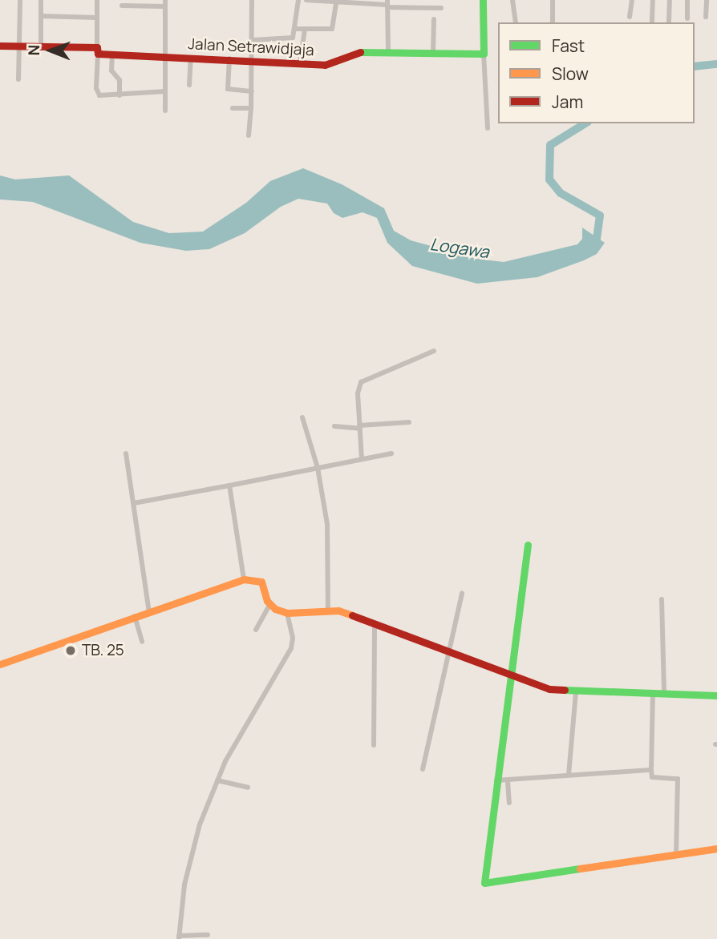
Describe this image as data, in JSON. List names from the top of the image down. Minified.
{"streets":{"street":["Jalan Setrawidjaja"]},"water":["Logawa"],"places":["TB. 25"],"legend":["Fast","Slow","Jam"],"north":"left"}
